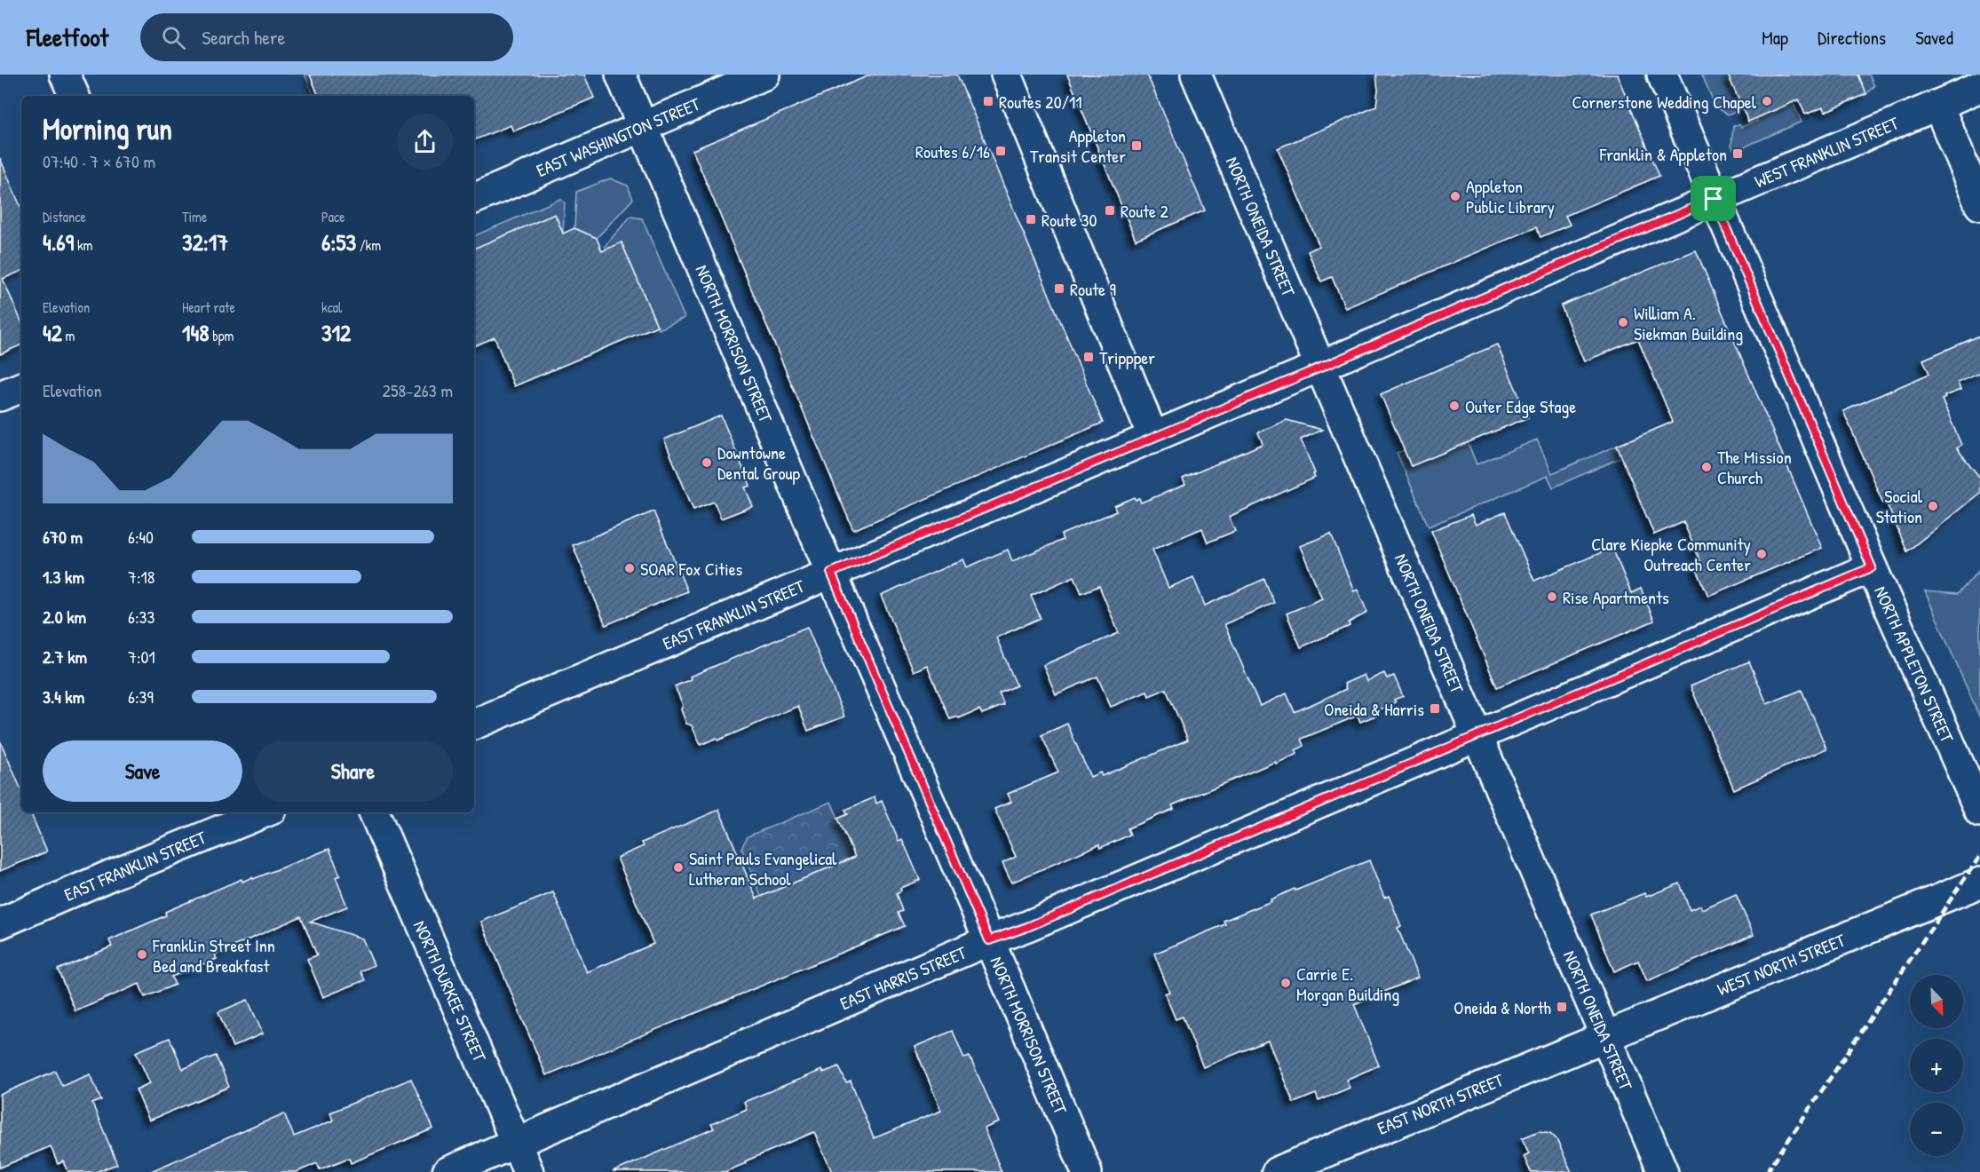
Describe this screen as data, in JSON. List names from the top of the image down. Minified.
{"streets":{"street":["EAST WASHINGTON STREET","WEST FRANKLIN STREET","NORTH ONEIDA STREET","NORTH MORRISON STREET","EAST FRANKLIN STREET","NORTH APPLETON STREET","WEST NORTH STREET","EAST HARRIS STREET","NORTH DURKEE STREET","EAST NORTH STREET"]},"crossings":[["EAST WASHINGTON STREET","NORTH MORRISON STREET"],["WEST FRANKLIN STREET","NORTH ONEIDA STREET"],["WEST FRANKLIN STREET","EAST FRANKLIN STREET"],["WEST FRANKLIN STREET","NORTH APPLETON STREET"],["NORTH ONEIDA STREET","EAST FRANKLIN STREET"],["NORTH ONEIDA STREET","WEST NORTH STREET"],["NORTH ONEIDA STREET","EAST HARRIS STREET"],["NORTH ONEIDA STREET","EAST NORTH STREET"],["NORTH MORRISON STREET","EAST FRANKLIN STREET"],["NORTH MORRISON STREET","EAST HARRIS STREET"],["NORTH APPLETON STREET","EAST HARRIS STREET"],["WEST NORTH STREET","EAST NORTH STREET"],["EAST HARRIS STREET","NORTH DURKEE STREET"]],"places":{"transit":["Routes 20/11","Appleton Transit Center","Routes 6/16","Franklin & Appleton","Route 2","Route 30","Route 9","Trippper","Oneida & Harris","Oneida & North"],"other":["Cornerstone Wedding Chapel","Appleton Public Library","William A. Siekman Building","Outer Edge Stage","Downtowne Dental Group","The Mission Church","Social Station","Clare Kiepke Community Outreach Center","SOAR Fox Cities","Rise Apartments","Saint Pauls Evangelical Lutheran School","Franklin Street Inn Bed and Breakfast","Carrie E. Morgan Building"]},"north":"bottom right","page":{"header":"Fleetfoot","search":"Search here","nav":["Map","Directions","Saved"],"heading":["Morning run","07:40 · 7 × 670 m"],"stats":[["Distance","4.69 km"],["Time","32:17"],["Pace","6:53 /km"],["Elevation","42 m"],["Heart rate","148 bpm"],["kcal","312"]],"chart":["Elevation","258–263 m"],"list":[{"name":"670 m","note":"6:40"},{"name":"1.3 km","note":"7:18"},{"name":"2.0 km","note":"6:33"},{"name":"2.7 km","note":"7:01"},{"name":"3.4 km","note":"6:39"}],"buttons":["Save","Share"],"map_buttons":["+","−"]}}
